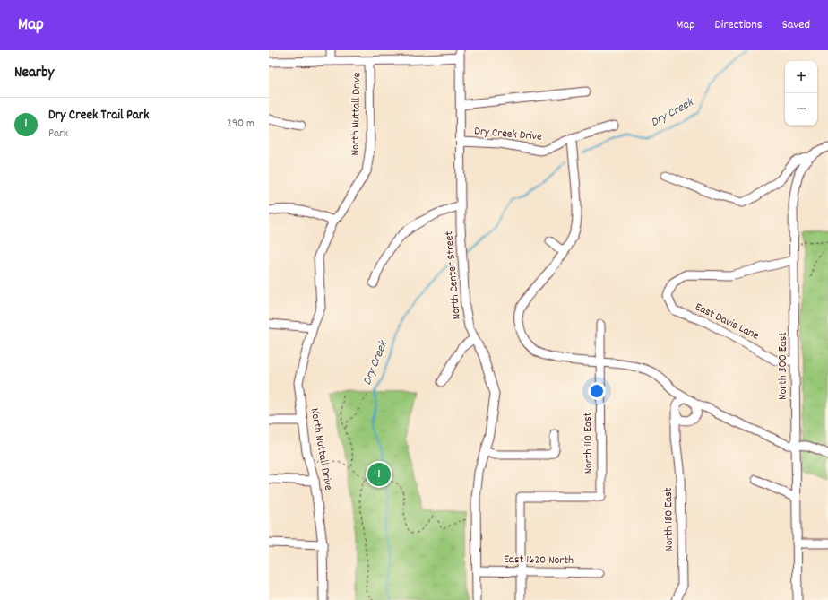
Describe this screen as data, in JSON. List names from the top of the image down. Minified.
{"streets":{"street":["North Nuttall Drive","Dry Creek Drive","North Center Street","East Davis Lane","North 300 East","North 110 East","North 180 East","East 1620 North"]},"crossings":[["Dry Creek Drive","North Center Street"],["North Center Street","East 1620 North"],["East Davis Lane","North 300 East"],["North 110 East","East 1620 North"]],"water":["Dry Creek"],"page":{"header":"Map","nav":["Map","Directions","Saved"],"heading":"Nearby","map_buttons":["+","−"],"list":[{"mark":"1","name":"Dry Creek Trail Park","note":"Park","value":"290 m"}],"pins":"1"}}
